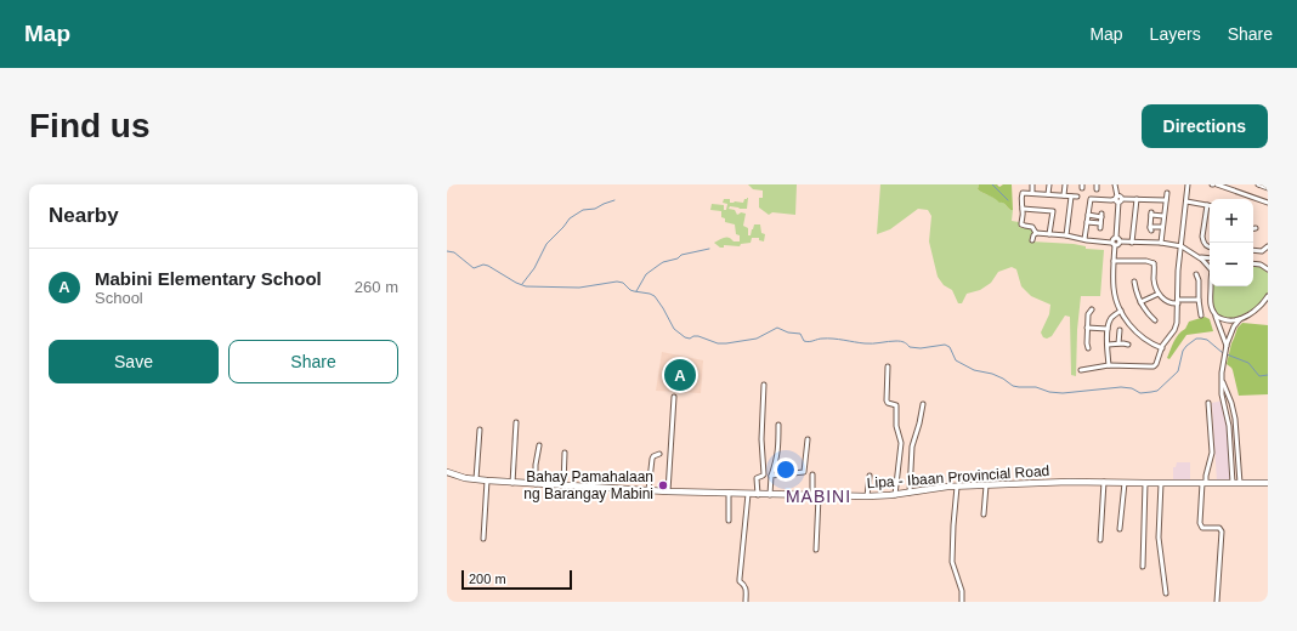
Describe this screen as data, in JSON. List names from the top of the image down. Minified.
{"streets":{"main road":["Lipa - Ibaan Provincial Road"]},"districts":["MABINI"],"places":["Bahay Pamahalaan ng Barangay Mabini"],"scale_bar":"200 m","page":{"header":"Map","nav":["Map","Layers","Share"],"buttons":["Directions",["Save","Share"]],"title":"Find us","heading":"Nearby","map_buttons":["+","−"],"list":[{"mark":"A","name":"Mabini Elementary School","note":"School","value":"260 m"}],"pins":"A","scale":"200 m"}}
